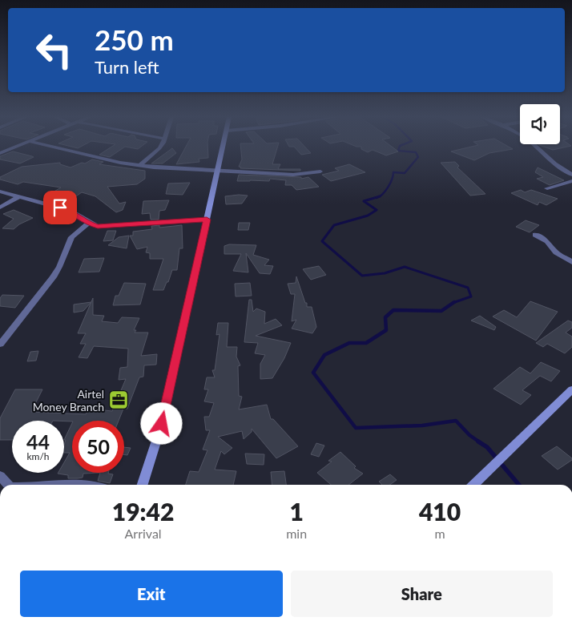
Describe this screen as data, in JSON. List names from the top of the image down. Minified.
{"places":{"office":["Airtel Money Branch"]},"page":{"turn":["250 m","Turn left"],"speed":"44 km/h","limit":"50","eta":["19:42","Arrival","1","min","410","m"],"buttons":["Exit","Share"]}}
